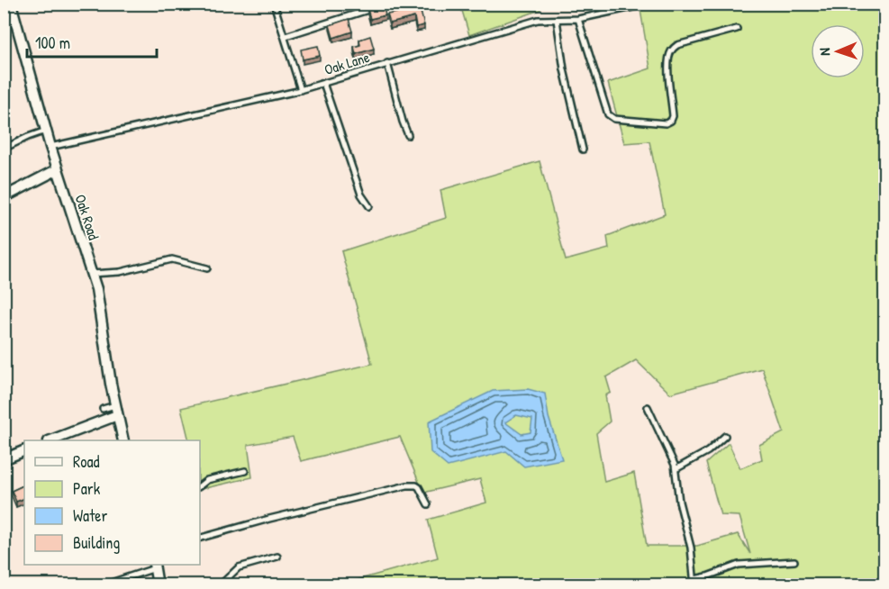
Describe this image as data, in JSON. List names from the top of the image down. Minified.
{"streets":{"street":["Oak Road"],"lane":["Oak Lane"]},"crossings":[["Oak Lane","Oak Road"]],"legend":["Road","Park","Water","Building"],"scale_bar":"100 m","north":"left"}
